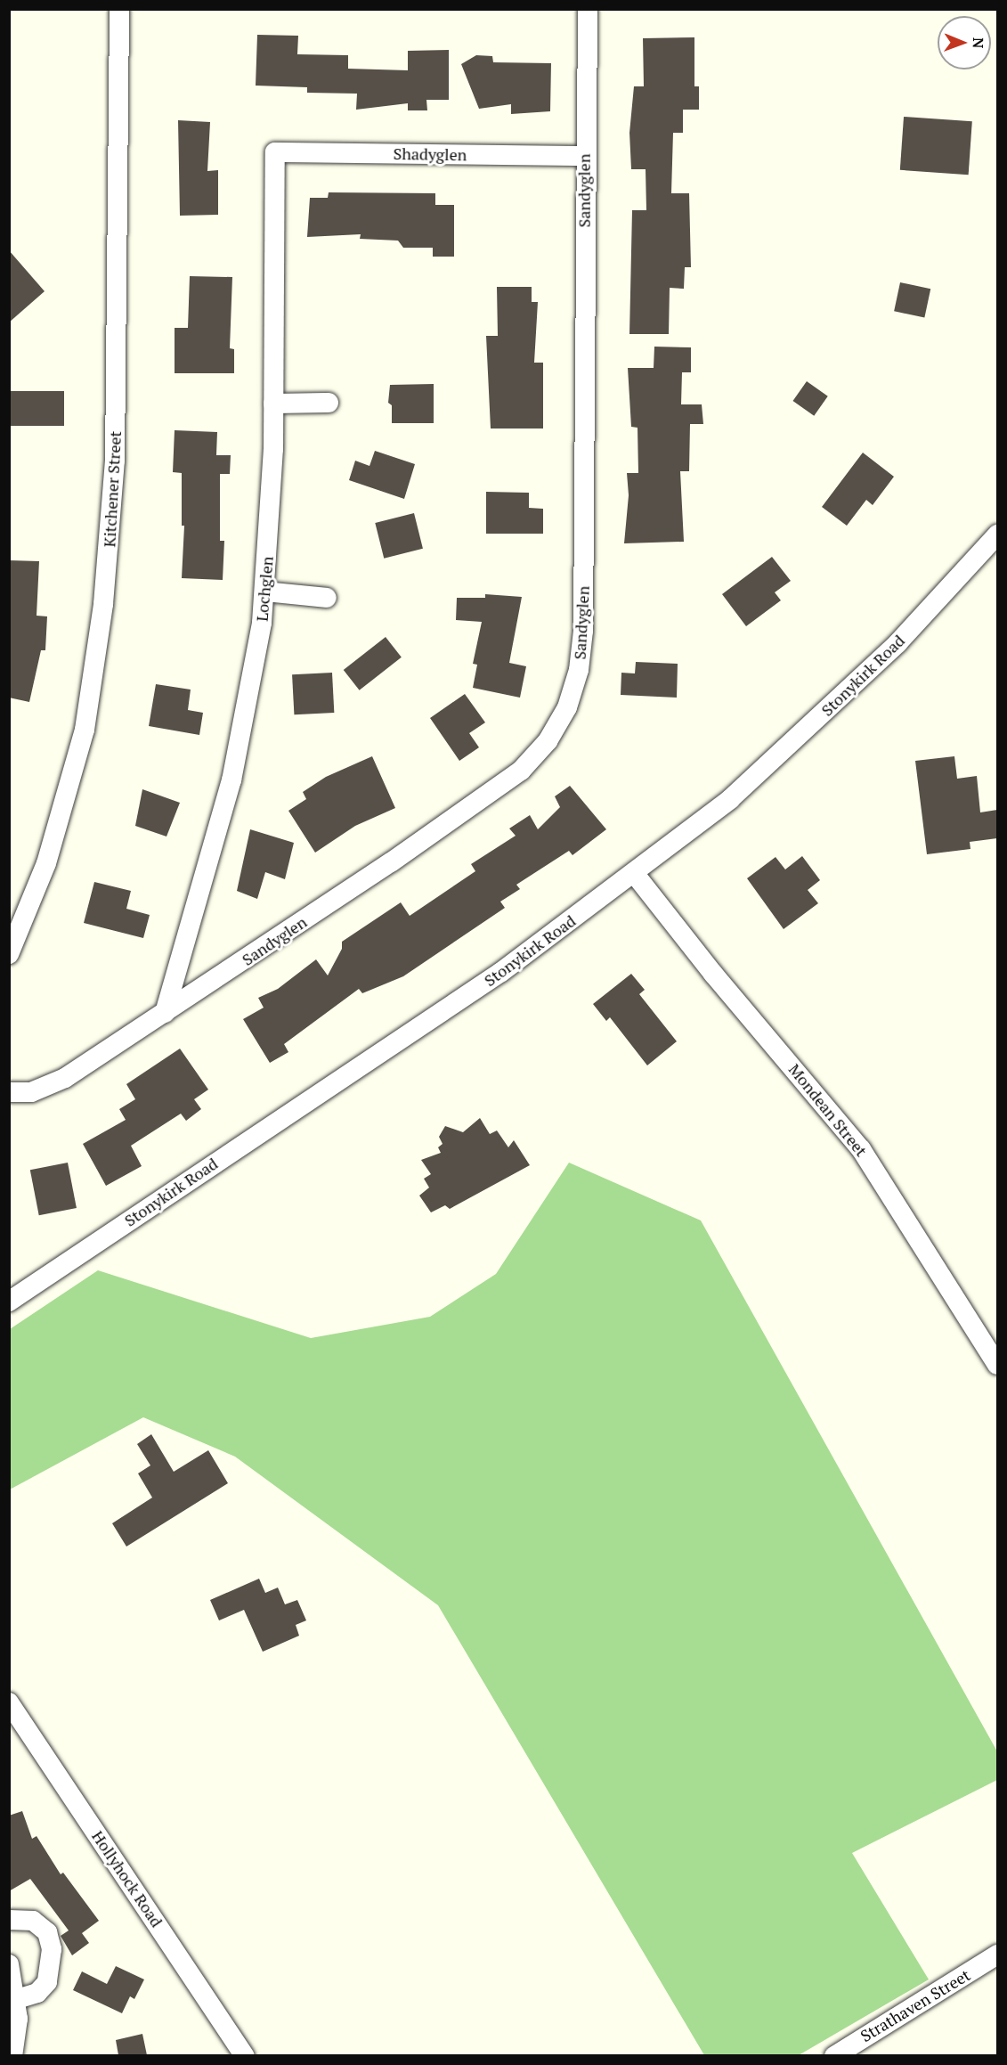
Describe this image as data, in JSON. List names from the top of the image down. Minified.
{"streets":{"street":["Shadyglen","Sandyglen","Kitchener Street","Lochglen","Stonykirk Road","Mondean Street","Hollyhock Road","Strathaven Street"]},"crossings":[["Shadyglen","Sandyglen"],["Shadyglen","Lochglen"],["Sandyglen","Lochglen"],["Stonykirk Road","Mondean Street"]],"north":"right"}
